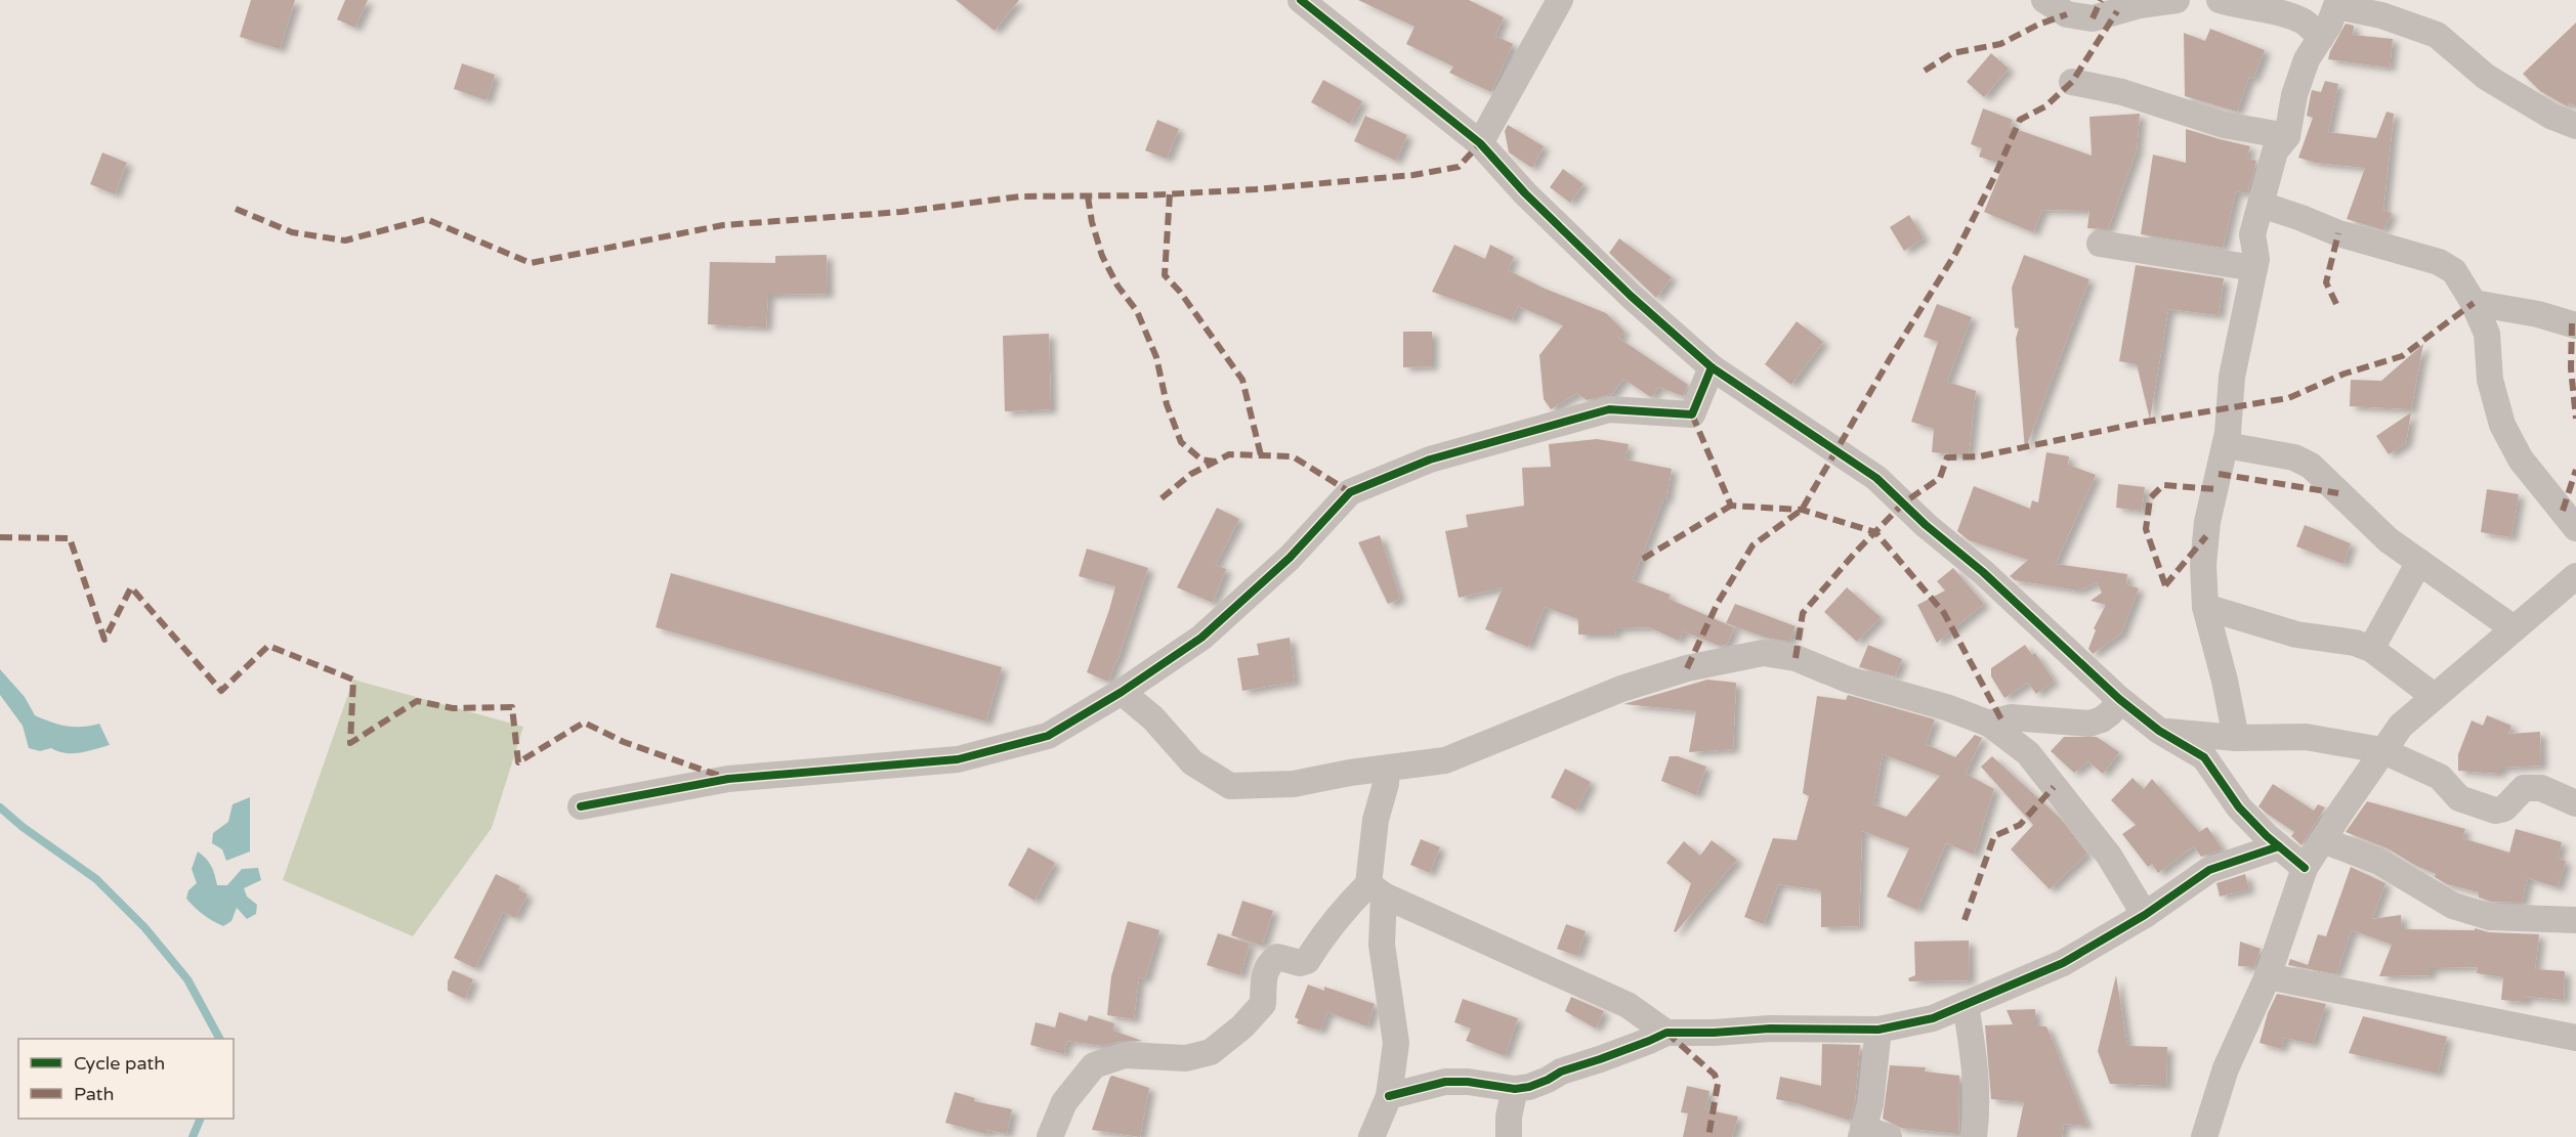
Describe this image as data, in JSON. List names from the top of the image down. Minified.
{"legend":["Cycle path","Path"]}
